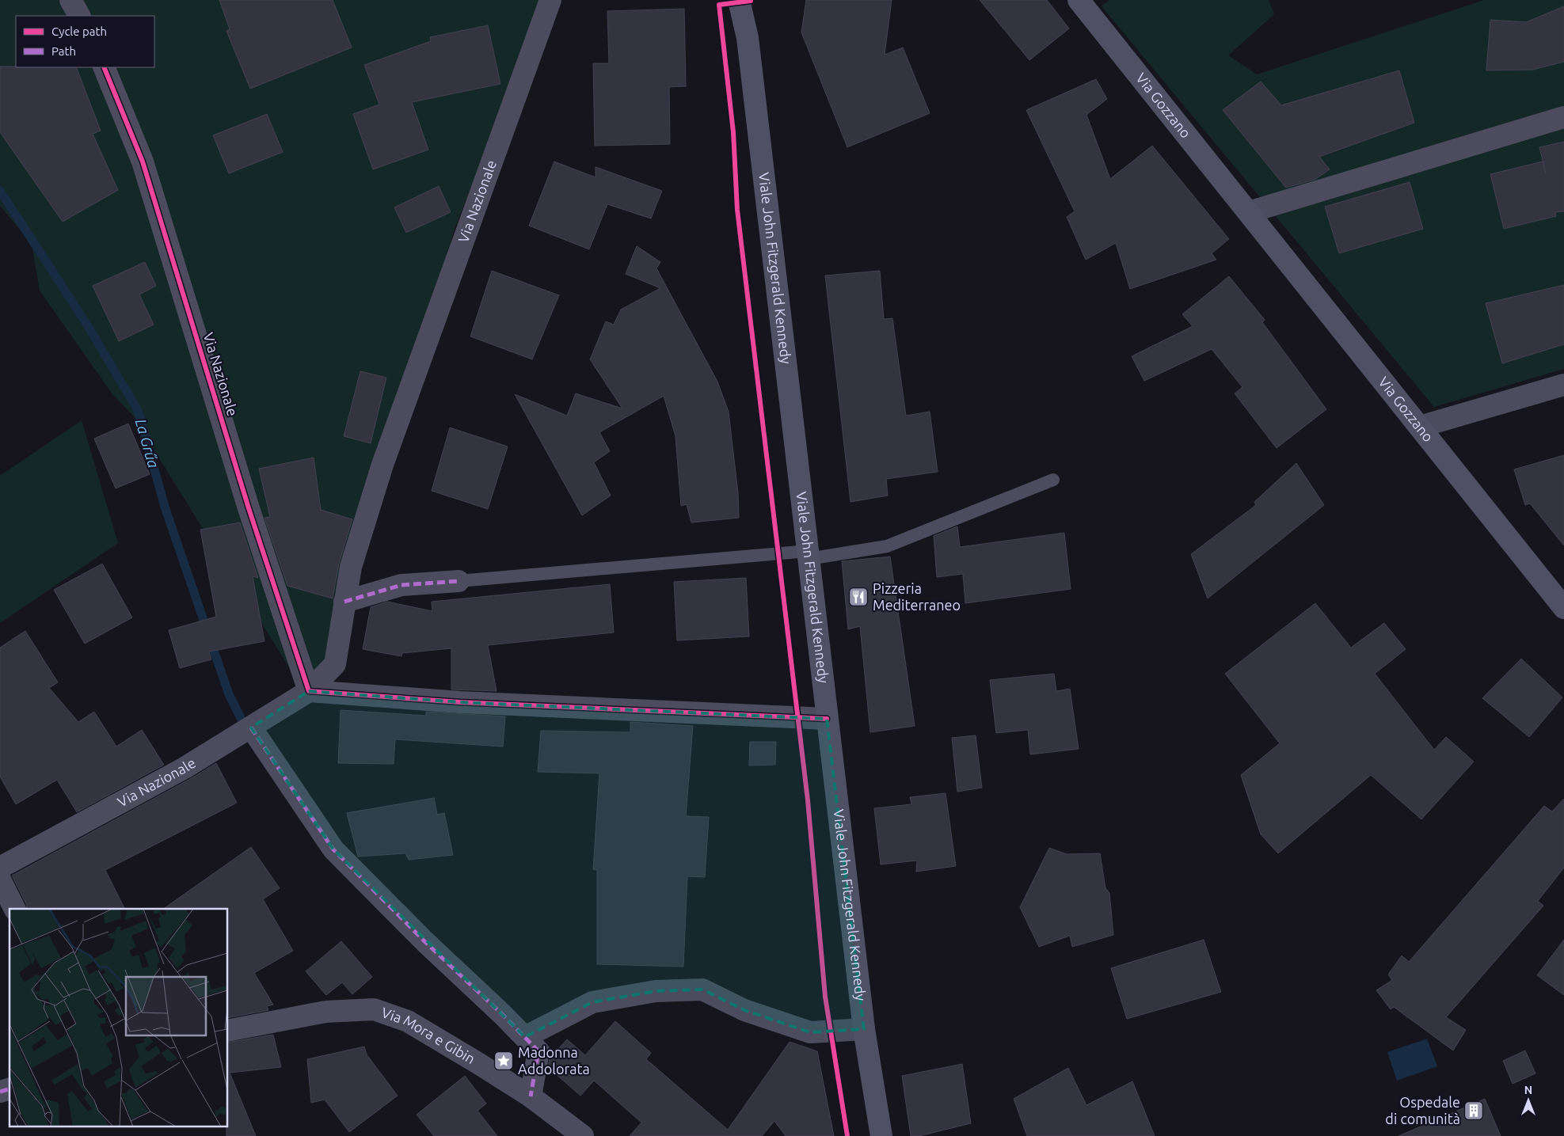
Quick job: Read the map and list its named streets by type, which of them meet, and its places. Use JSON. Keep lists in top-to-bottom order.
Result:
{
  "streets": {
    "main road": ["Via Gozzano", "Viale John Fitzgerald Kennedy"],
    "street": ["Via Nazionale", "Via Mora e Gibin"]
  },
  "water": ["La Grűa"],
  "places": {
    "restaurant": ["Pizzeria Mediterraneo"],
    "place": ["Madonna Addolorata"],
    "building": ["Ospedale di comunità"]
  },
  "legend": ["Cycle path", "Path"],
  "north": "top"
}
